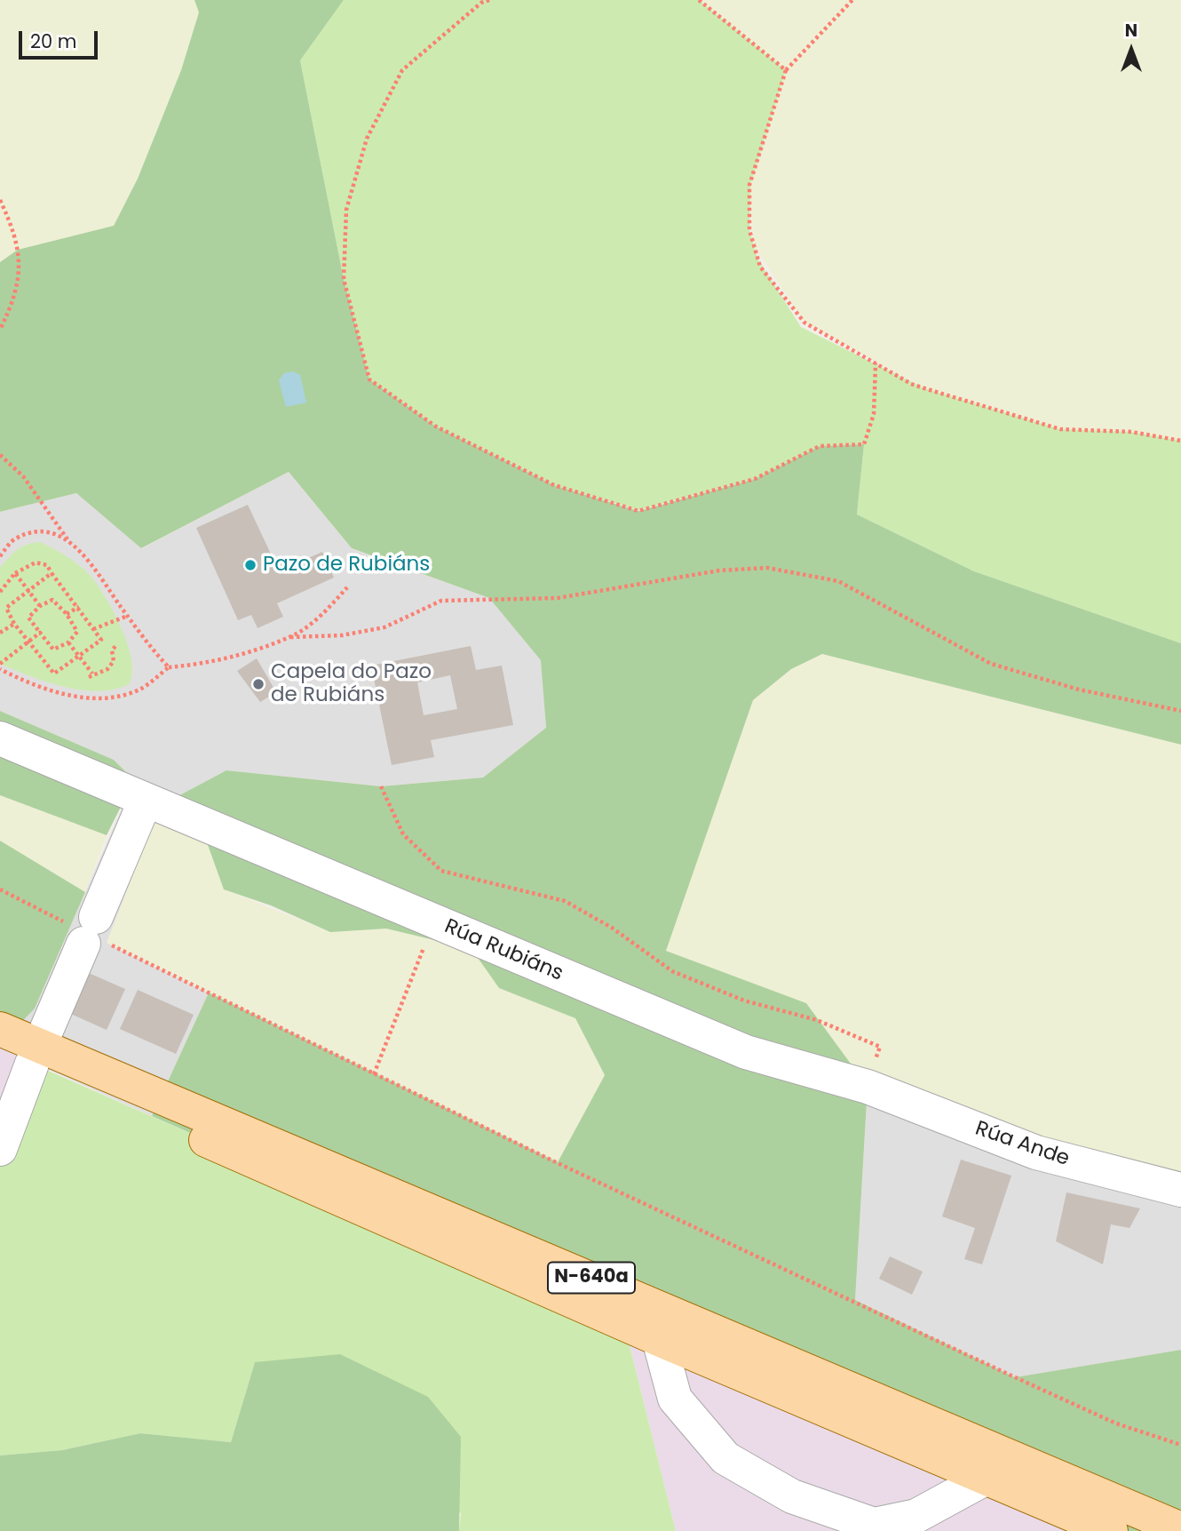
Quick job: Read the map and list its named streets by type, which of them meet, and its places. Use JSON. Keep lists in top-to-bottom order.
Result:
{
  "streets": {
    "main road": ["N-640a"],
    "street": ["Rúa Rubiáns", "Rúa Ande"]
  },
  "crossings": [
    ["Rúa Rubiáns", "Rúa Ande"]
  ],
  "places": ["Pazo de Rubiáns", "Capela do Pazo de Rubiáns"],
  "scale_bar": "20 m",
  "north": "top"
}
